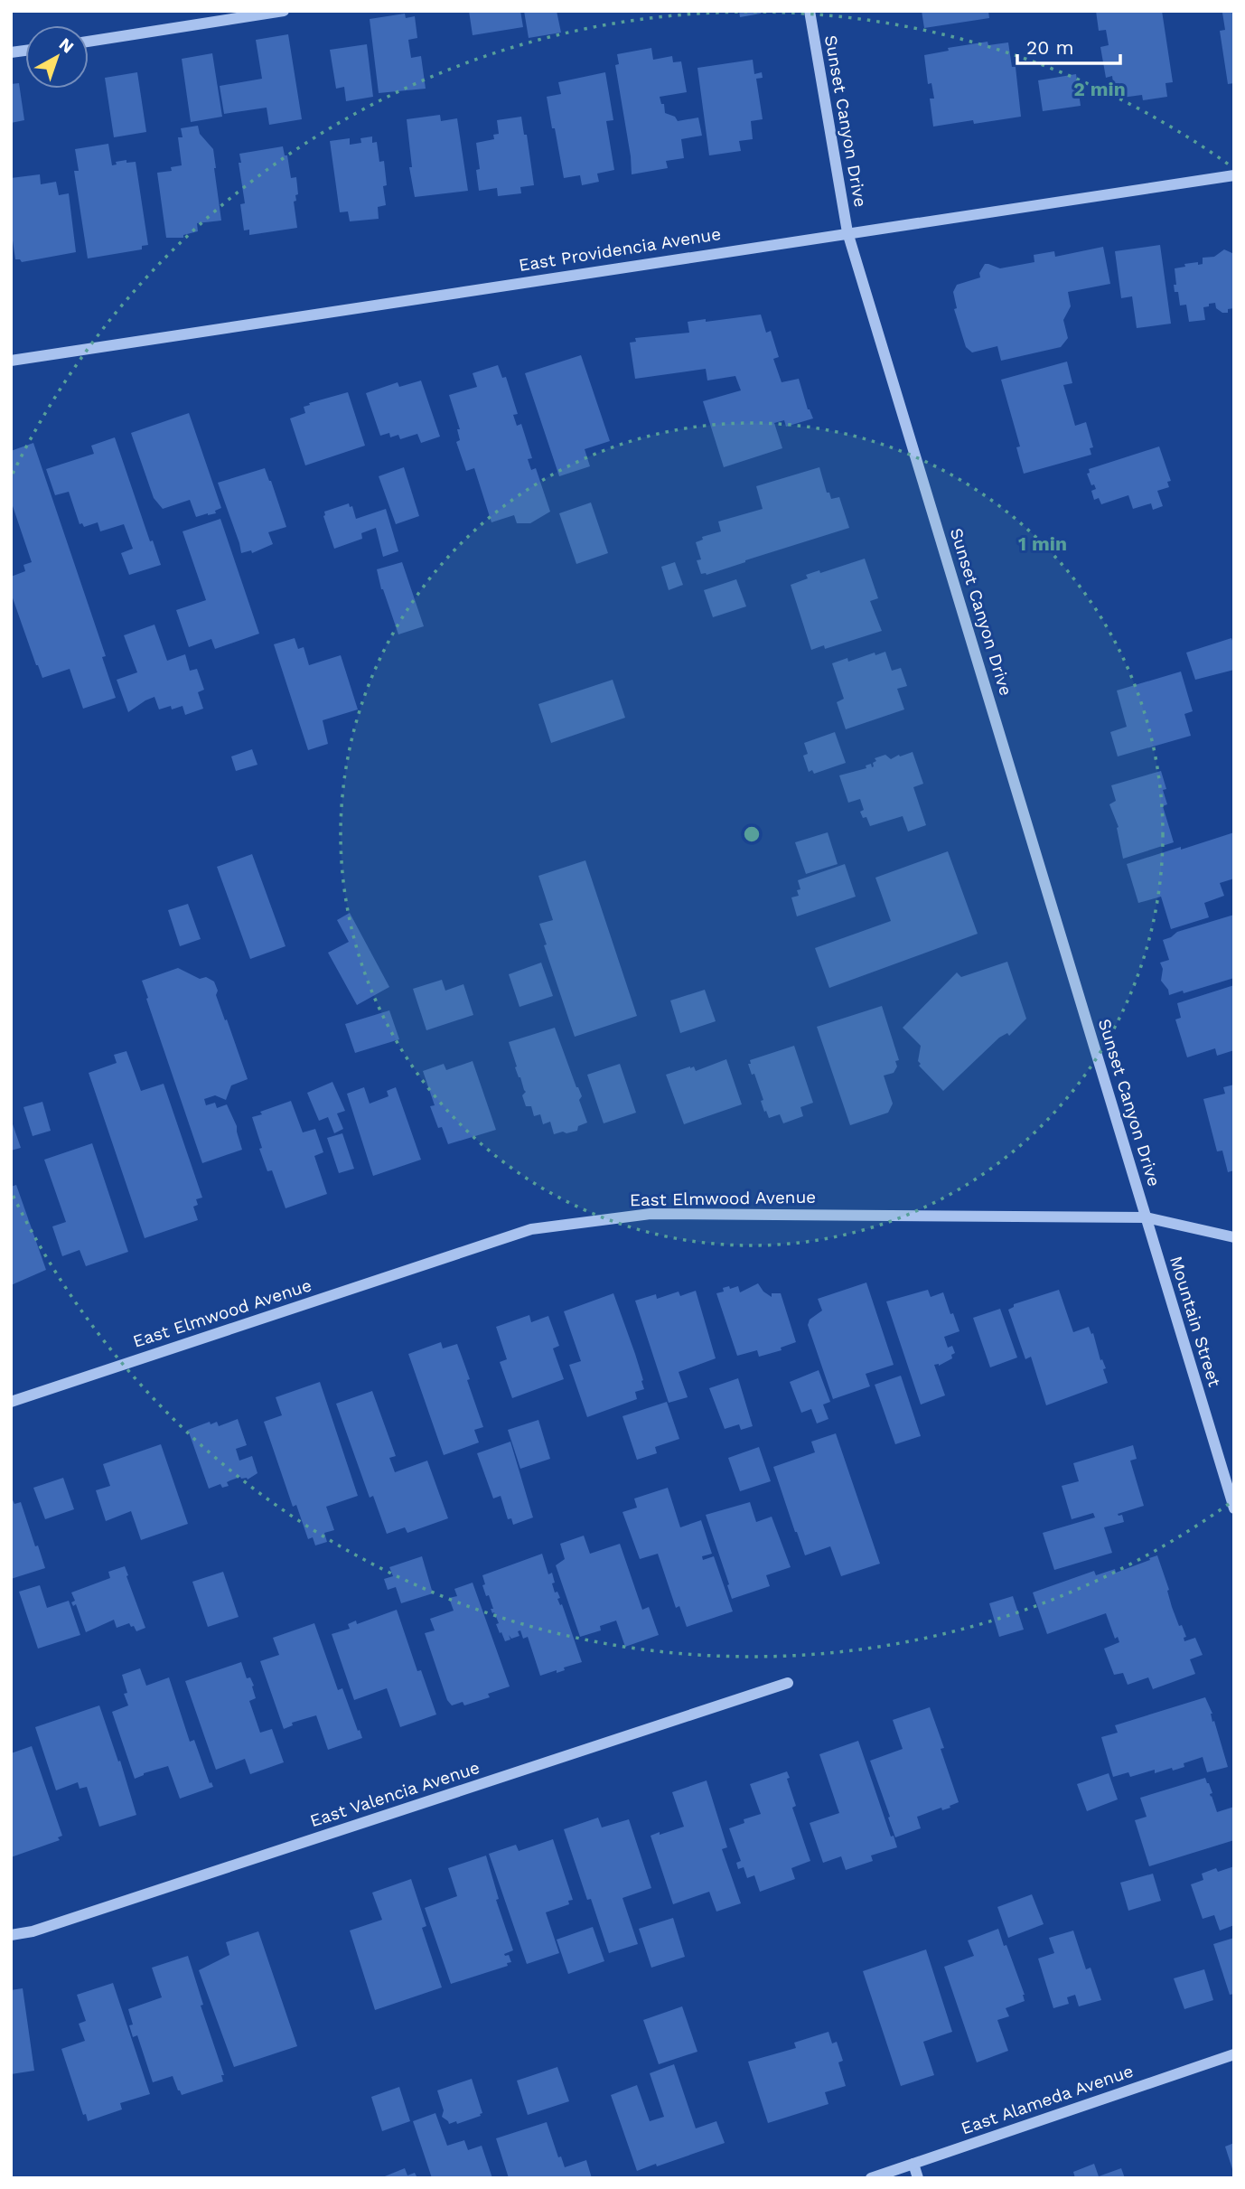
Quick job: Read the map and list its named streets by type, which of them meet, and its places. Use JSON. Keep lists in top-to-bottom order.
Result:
{
  "streets": {
    "street": [
      "Sunset Canyon Drive",
      "East Providencia Avenue",
      "East Elmwood Avenue",
      "Mountain Street",
      "East Valencia Avenue",
      "East Alameda Avenue"
    ]
  },
  "crossings": [
    ["Sunset Canyon Drive", "East Providencia Avenue"],
    ["Sunset Canyon Drive", "East Elmwood Avenue"],
    ["Sunset Canyon Drive", "Mountain Street"],
    ["East Elmwood Avenue", "Mountain Street"]
  ],
  "scale_bar": "20 m",
  "north": "top right",
  "rings": ["2 min", "1 min"]
}
